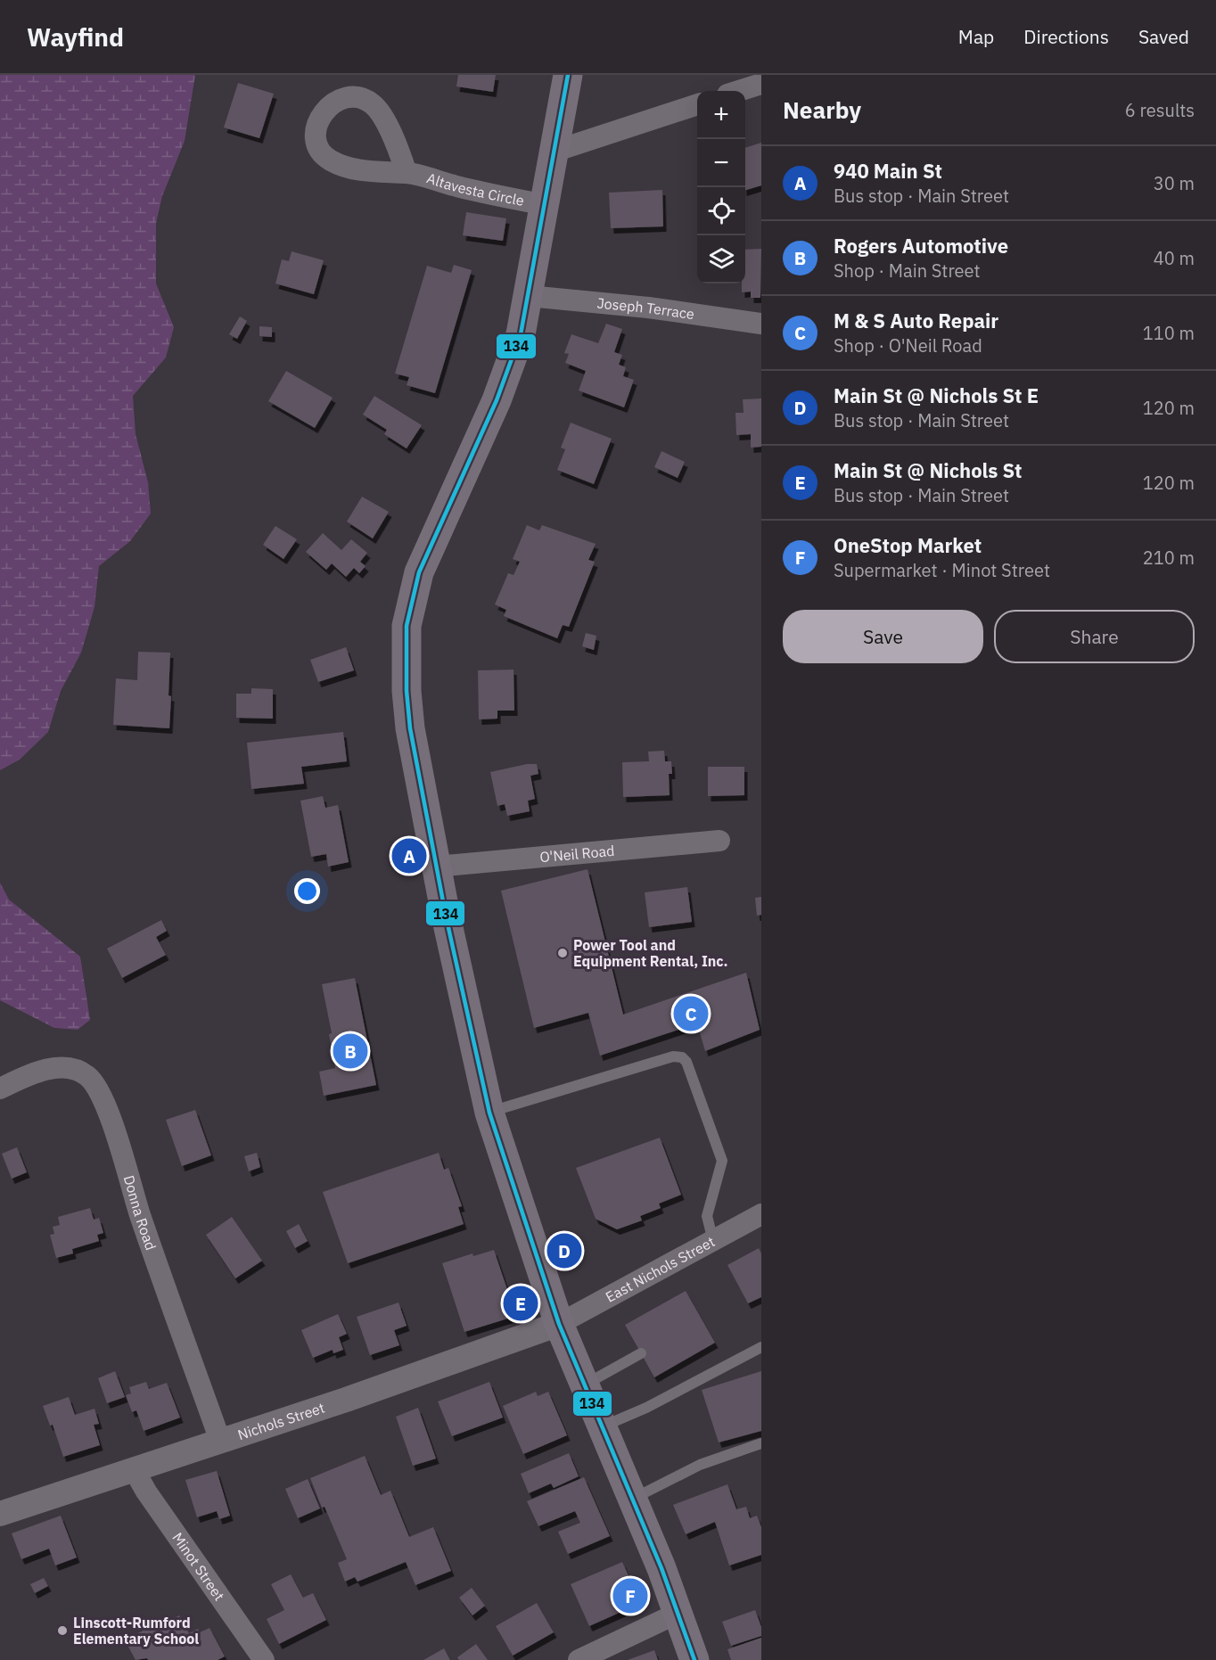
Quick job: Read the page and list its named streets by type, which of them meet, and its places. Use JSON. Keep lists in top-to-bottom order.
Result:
{
  "streets": {
    "street": [
      "Altavesta Circle",
      "Joseph Terrace",
      "O'Neil Road",
      "Donna Road",
      "East Nichols Street",
      "Nichols Street",
      "Minot Street"
    ]
  },
  "crossings": [
    ["Donna Road", "Nichols Street"],
    ["East Nichols Street", "Nichols Street"],
    ["Nichols Street", "Minot Street"]
  ],
  "places": ["Power Tool and Equipment Rental, Inc.", "Linscott-Rumford Elementary School"],
  "lines": ["transit line 134"],
  "page": {
    "header": "Wayfind",
    "nav": ["Map", "Directions", "Saved"],
    "heading": ["Nearby", "6 results"],
    "map_buttons": ["+", "−"],
    "list": [
      {
        "mark": "A",
        "name": "940 Main St",
        "note": "Bus stop · Main Street",
        "value": "30 m"
      },
      {
        "mark": "B",
        "name": "Rogers Automotive",
        "note": "Shop · Main Street",
        "value": "40 m"
      },
      {
        "mark": "C",
        "name": "M & S Auto Repair",
        "note": "Shop · O'Neil Road",
        "value": "110 m"
      },
      {
        "mark": "D",
        "name": "Main St @ Nichols St E",
        "note": "Bus stop · Main Street",
        "value": "120 m"
      },
      {
        "mark": "E",
        "name": "Main St @ Nichols St",
        "note": "Bus stop · Main Street",
        "value": "120 m"
      },
      {
        "mark": "F",
        "name": "OneStop Market",
        "note": "Supermarket · Minot Street",
        "value": "210 m"
      }
    ],
    "buttons": ["Save", "Share"],
    "pins": [
      "A",
      "C",
      "B",
      "D",
      "E",
      "F"
    ]
  }
}
